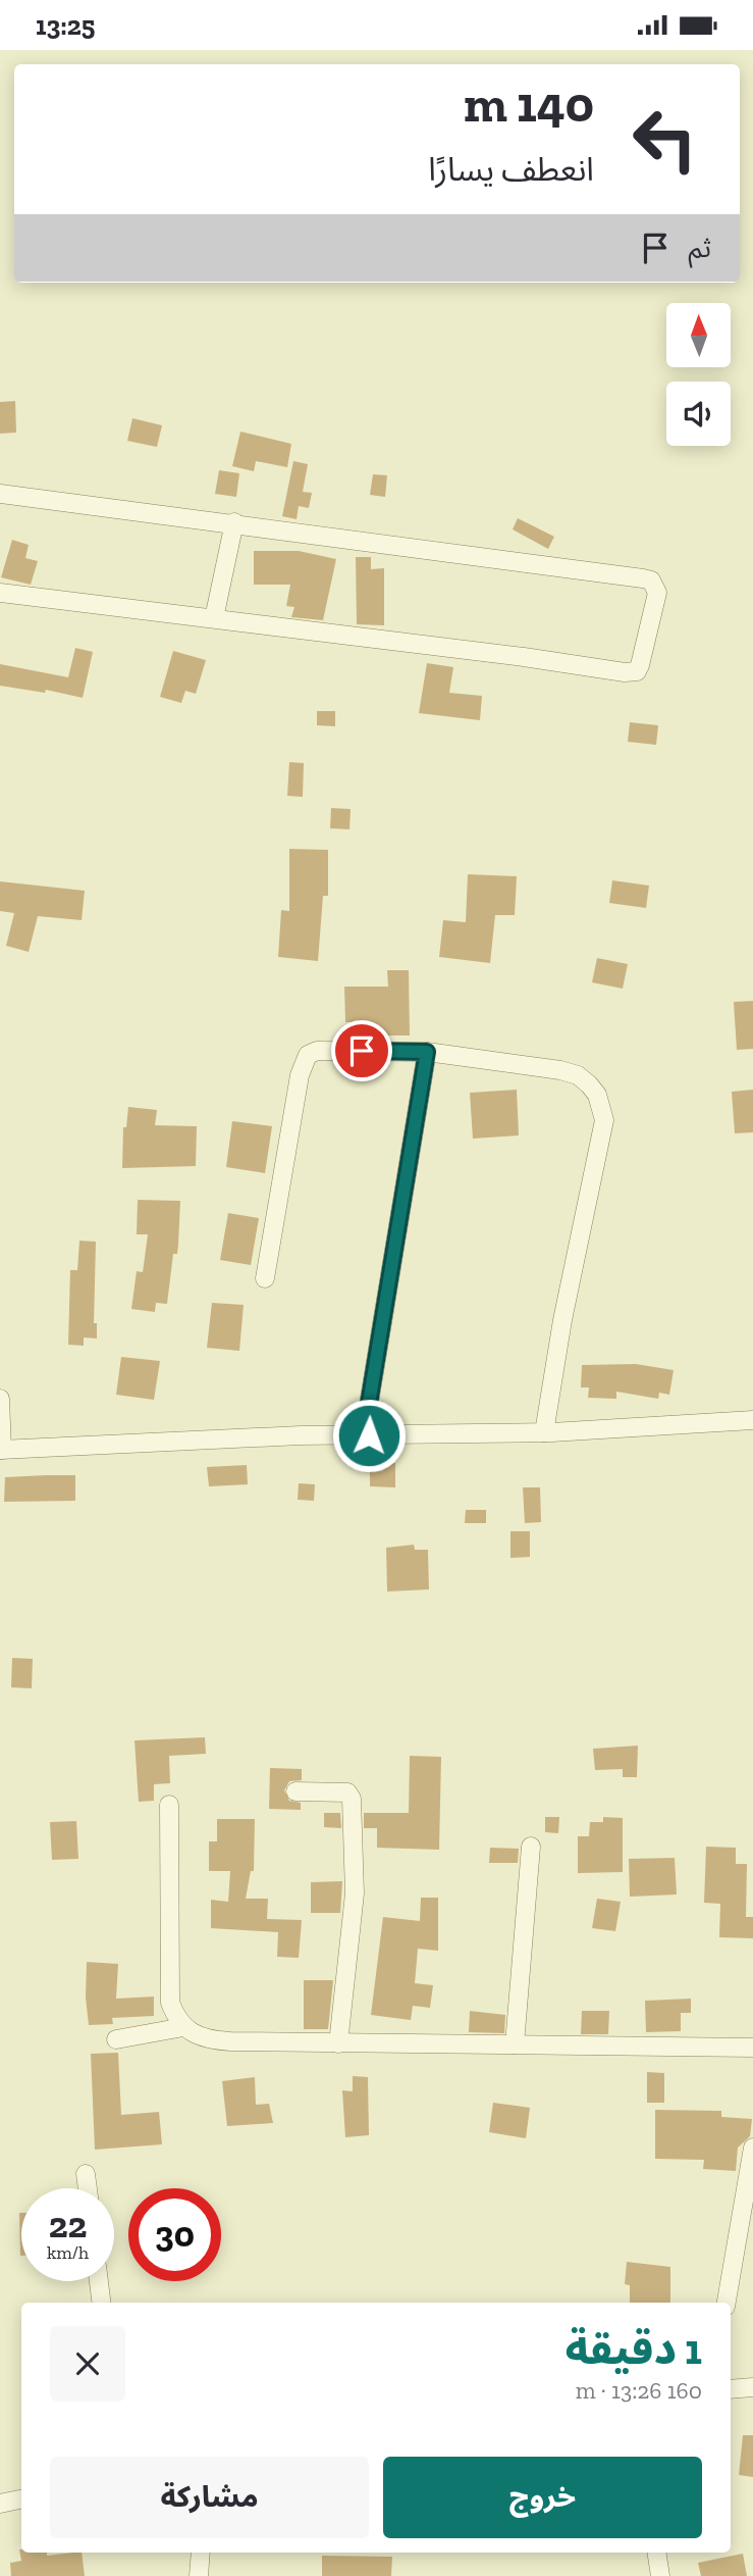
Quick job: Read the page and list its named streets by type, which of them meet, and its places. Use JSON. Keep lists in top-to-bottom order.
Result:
{
  "north": "top",
  "page": {
    "status": "13:25",
    "turn": ["140 m", "انعطف يسارًا"],
    "then": "ثم",
    "speed": "22 km/h",
    "limit": "30",
    "heading": ["1 دقيقة", "160 m · 13:26"],
    "buttons": ["خروج", "مشاركة"]
  }
}
